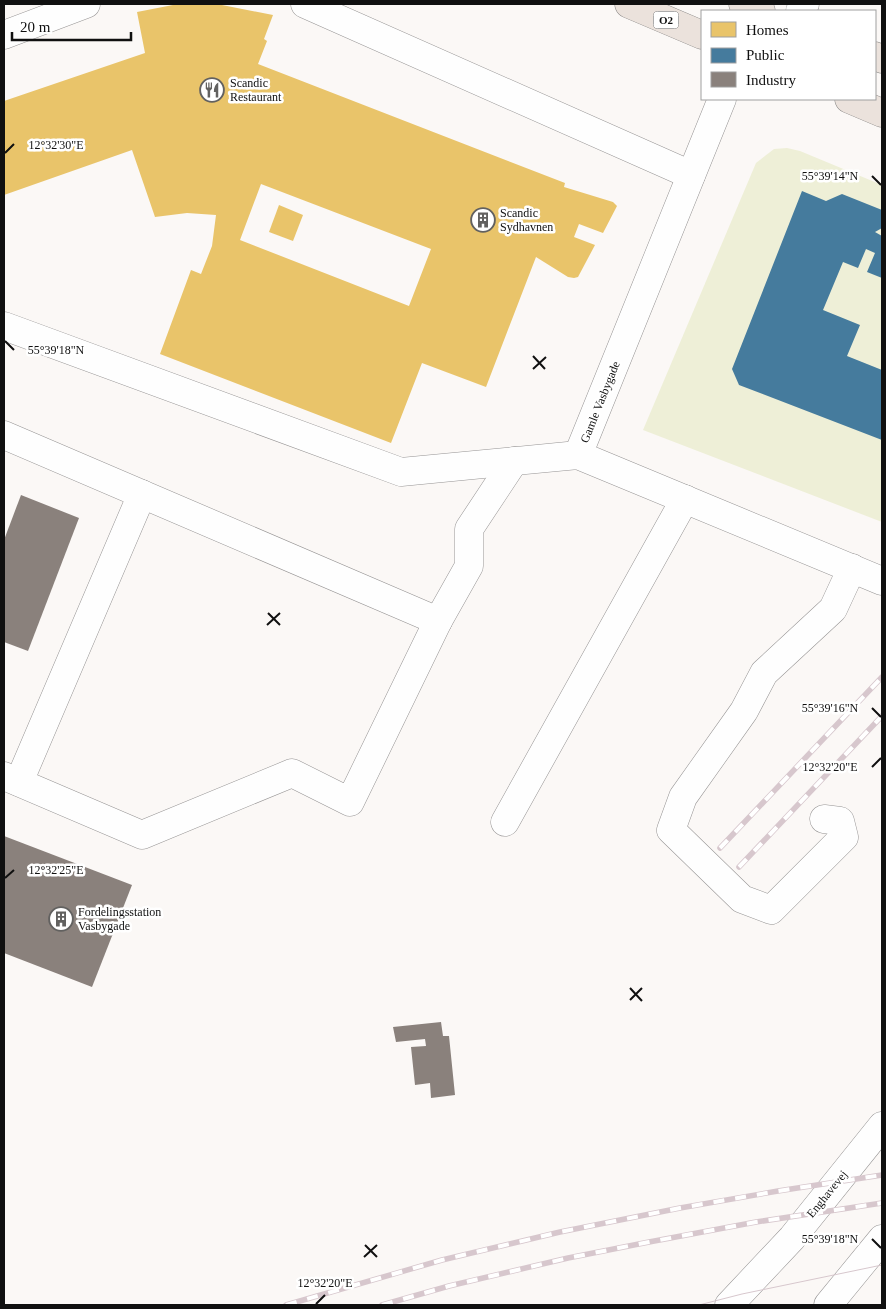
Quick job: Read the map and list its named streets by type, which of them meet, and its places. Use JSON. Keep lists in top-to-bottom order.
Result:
{
  "streets": {
    "main road": ["O2"],
    "street": ["Gamle Vasbygade", "Enghavevej"]
  },
  "places": {
    "restaurant": ["Scandic Restaurant"],
    "building": ["Scandic Sydhavnen", "Fordelingsstation Vasbygade"]
  },
  "legend": ["Homes", "Public", "Industry"],
  "scale_bar": "20 m",
  "coordinates": [
    "12°32'30\"E",
    "55°39'14\"N",
    "55°39'18\"N",
    "55°39'16\"N",
    "12°32'20\"E",
    "12°32'25\"E"
  ]
}
